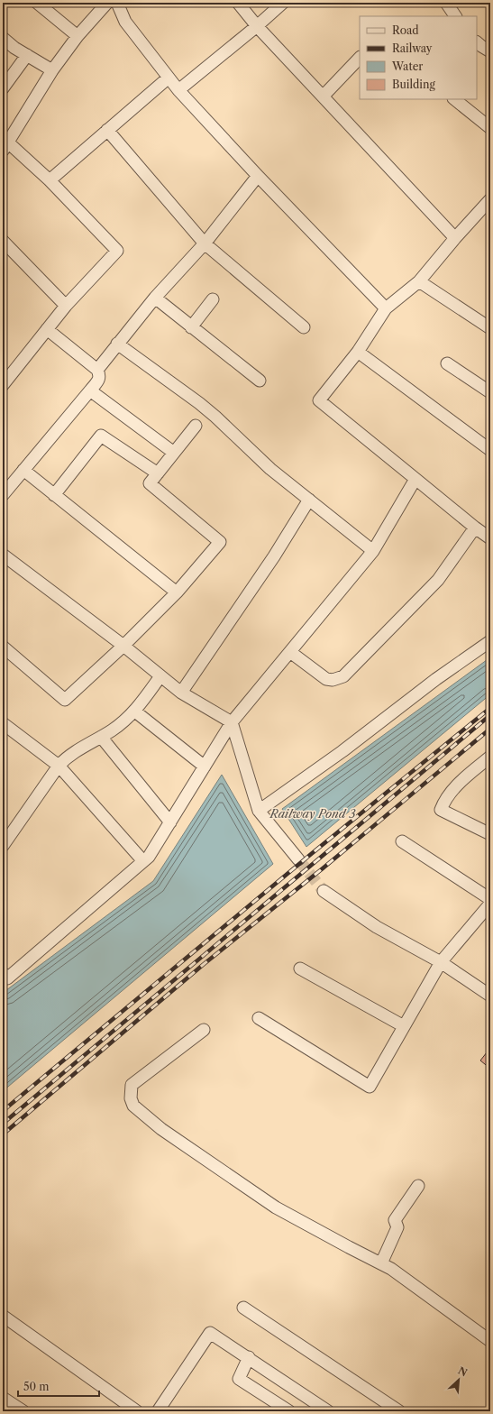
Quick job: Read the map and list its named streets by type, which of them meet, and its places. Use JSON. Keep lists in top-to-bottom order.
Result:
{
  "water": ["Railway Pond 3"],
  "legend": [
    "Road",
    "Railway",
    "Water",
    "Building"
  ],
  "scale_bar": "50 m",
  "north": "top right"
}
